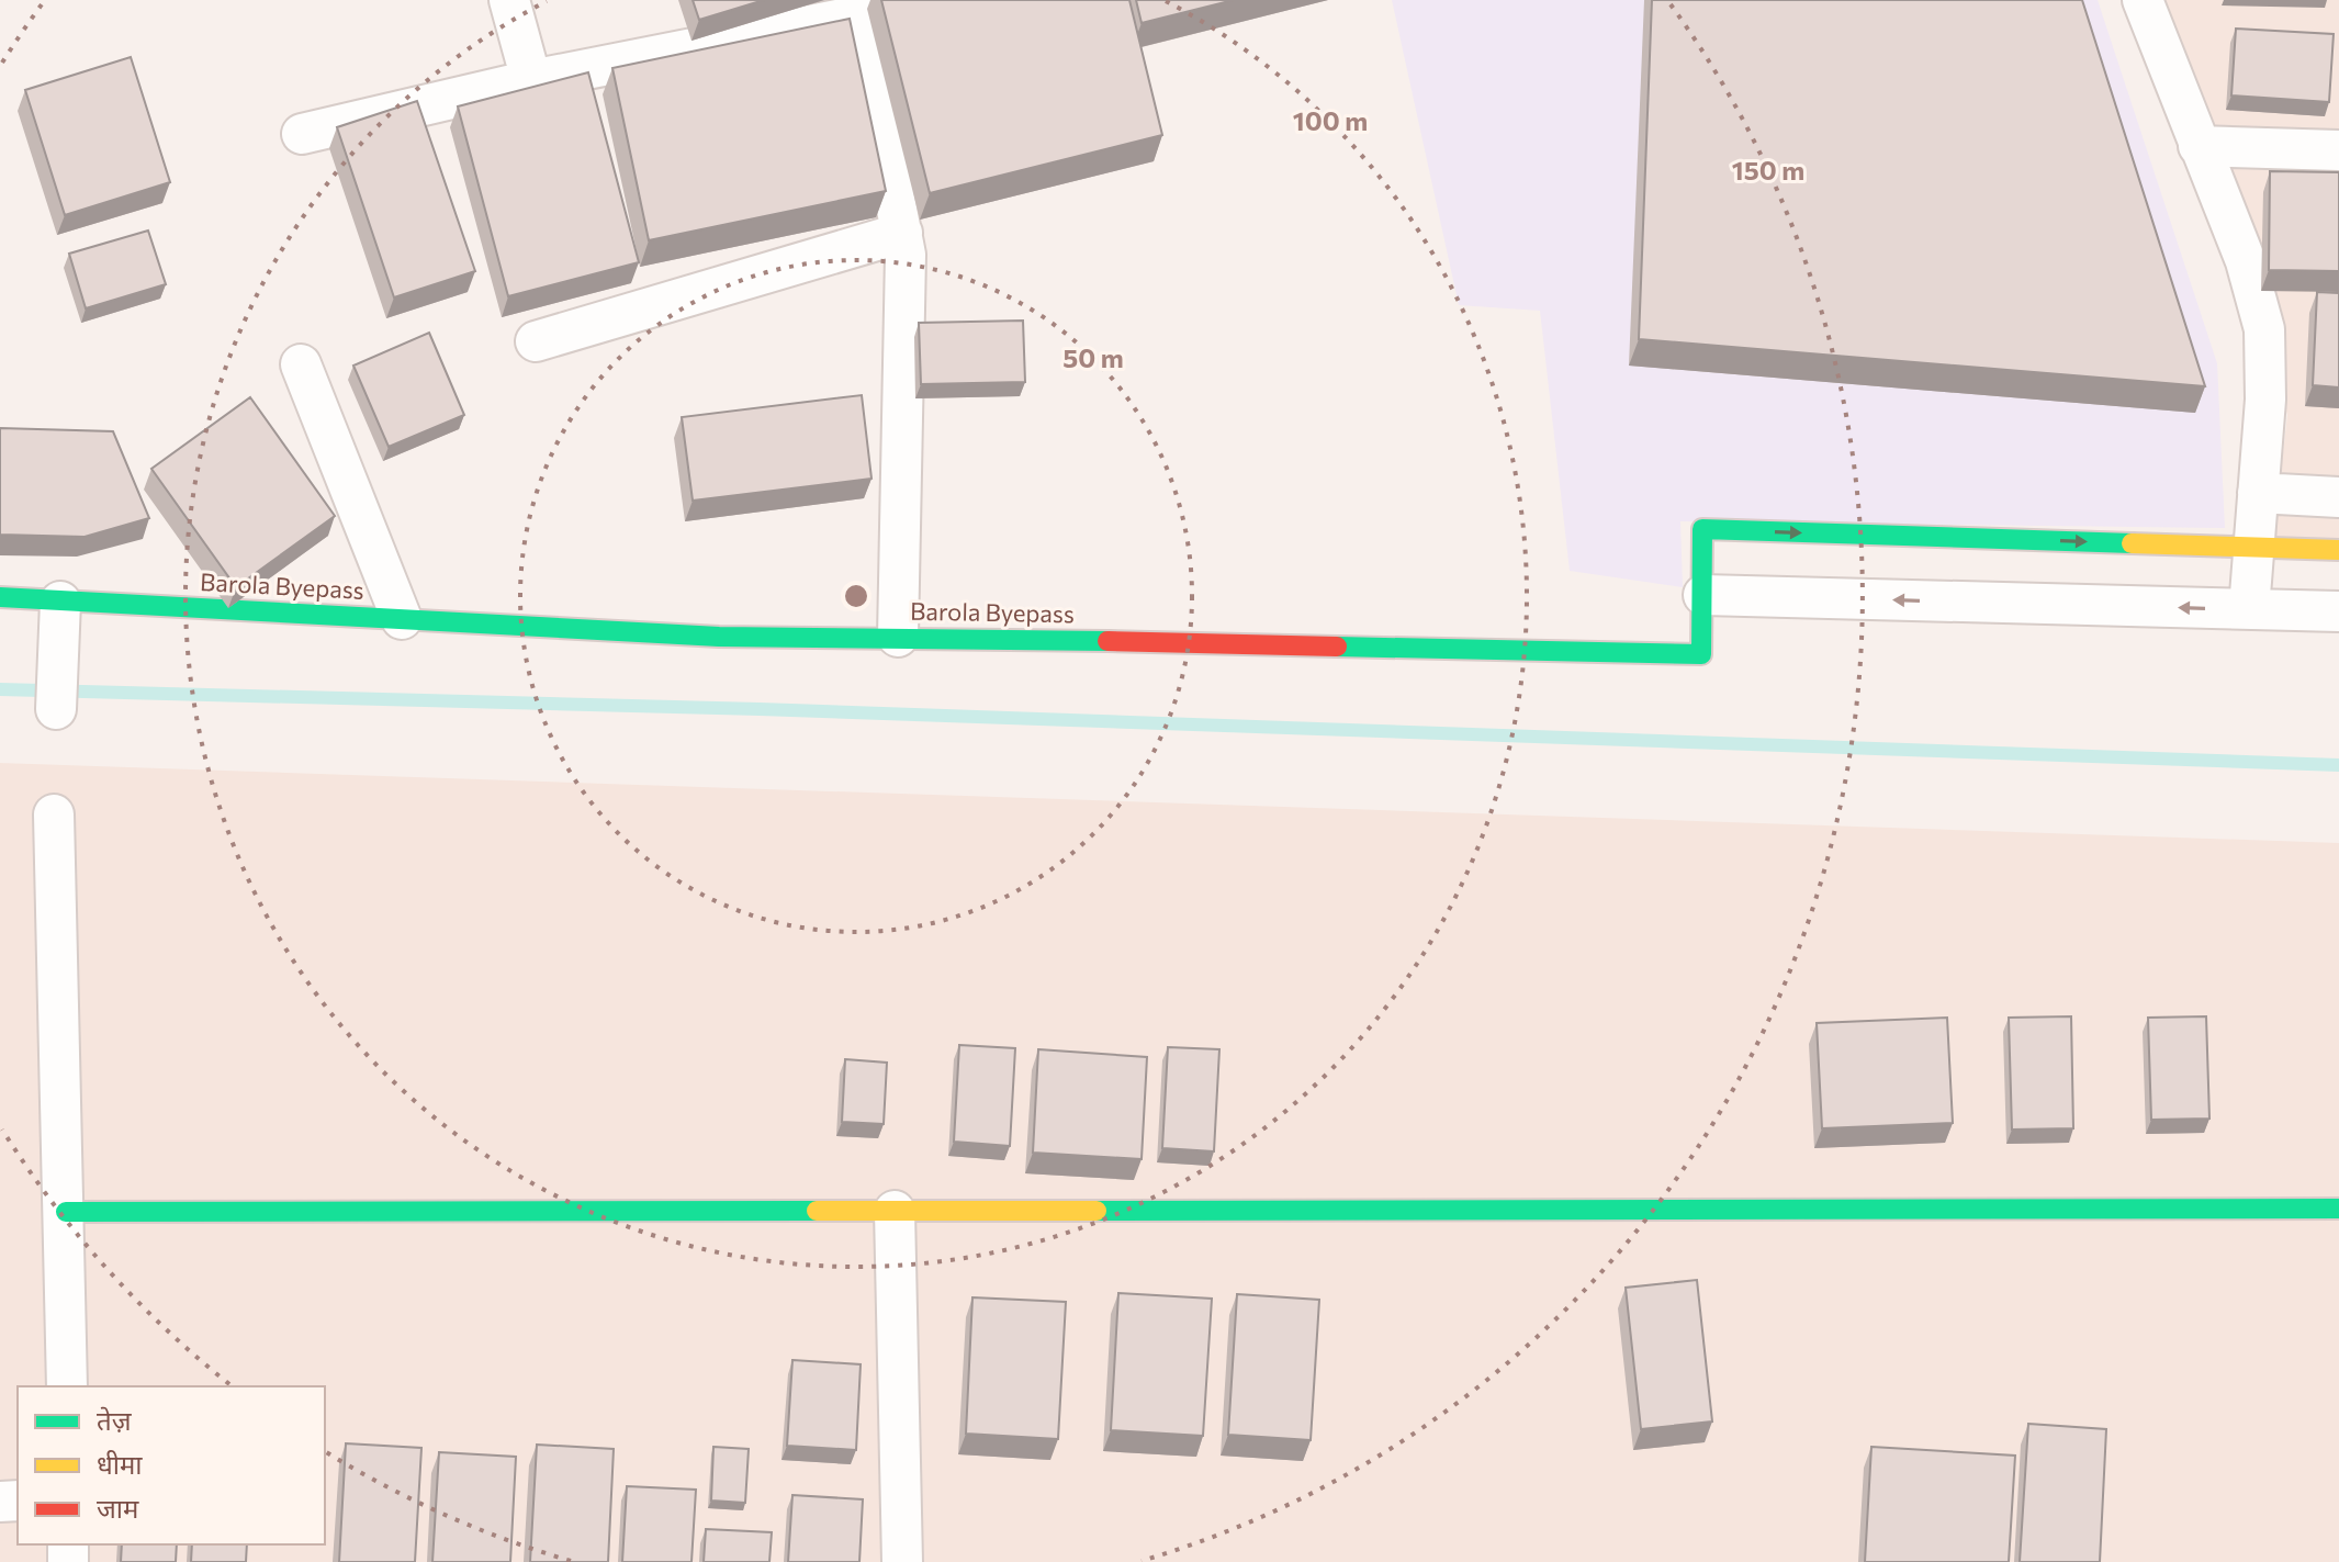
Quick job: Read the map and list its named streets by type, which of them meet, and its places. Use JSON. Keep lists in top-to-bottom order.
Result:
{
  "streets": {
    "street": ["Barola Byepass"]
  },
  "legend": ["तेज़", "धीमा", "जाम"],
  "rings": ["100 m", "150 m", "50 m"]
}
